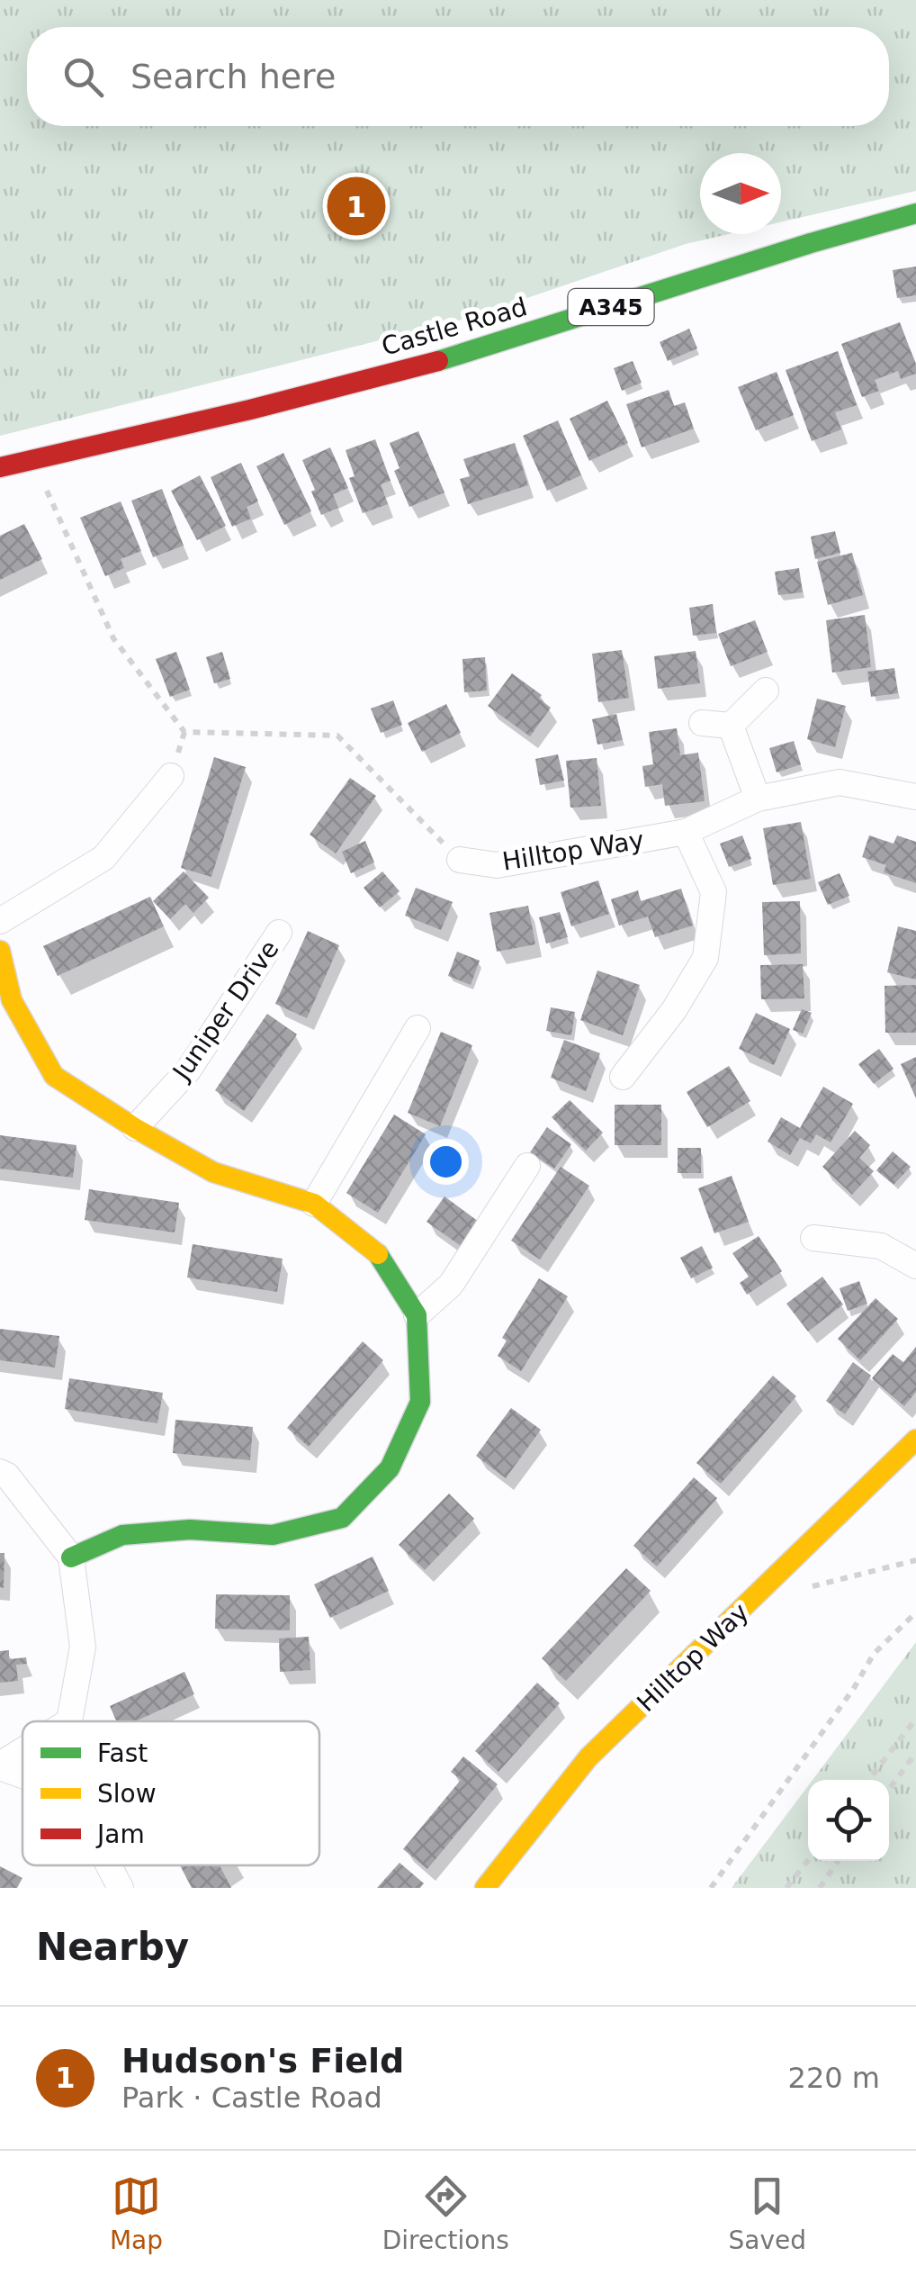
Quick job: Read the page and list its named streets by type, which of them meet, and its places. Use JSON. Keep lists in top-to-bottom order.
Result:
{
  "streets": {
    "street": [
      "A345",
      "Castle Road",
      "Hilltop Way",
      "Juniper Drive"
    ]
  },
  "legend": ["Fast", "Slow", "Jam"],
  "north": "right",
  "page": {
    "search": "Search here",
    "pins": "1",
    "heading": "Nearby",
    "list": [
      {
        "mark": "1",
        "name": "Hudson's Field",
        "note": "Park · Castle Road",
        "value": "220 m"
      }
    ],
    "nav": ["Map", "Directions", "Saved"]
  }
}
